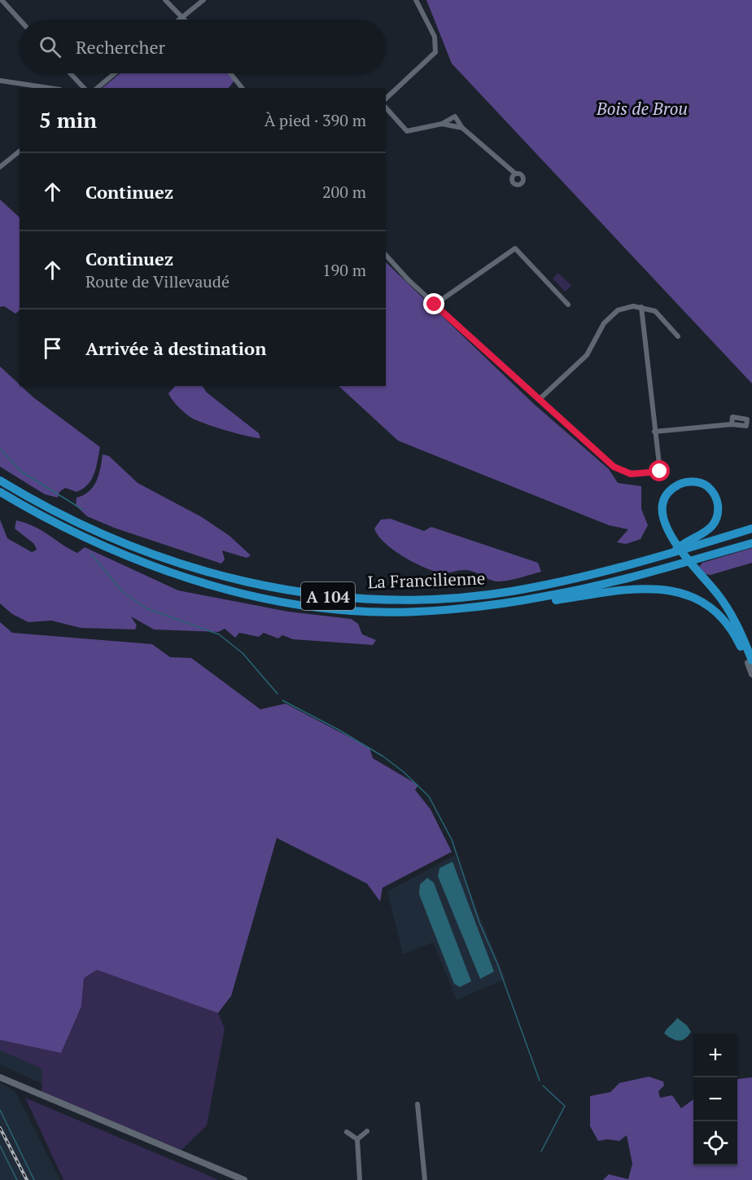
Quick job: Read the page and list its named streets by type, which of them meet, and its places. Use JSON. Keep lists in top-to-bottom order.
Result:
{
  "streets": {
    "highway": ["La Francilienne", "A 104"]
  },
  "parks": ["Bois de Brou"],
  "page": {
    "search": "Rechercher",
    "heading": ["5 min", "À pied · 390 m"],
    "list": [
      ["Continuez", "200 m"],
      ["Continuez", "Route de Villevaudé", "190 m"],
      "Arrivée à destination"
    ],
    "map_buttons": ["+", "−"]
  }
}
